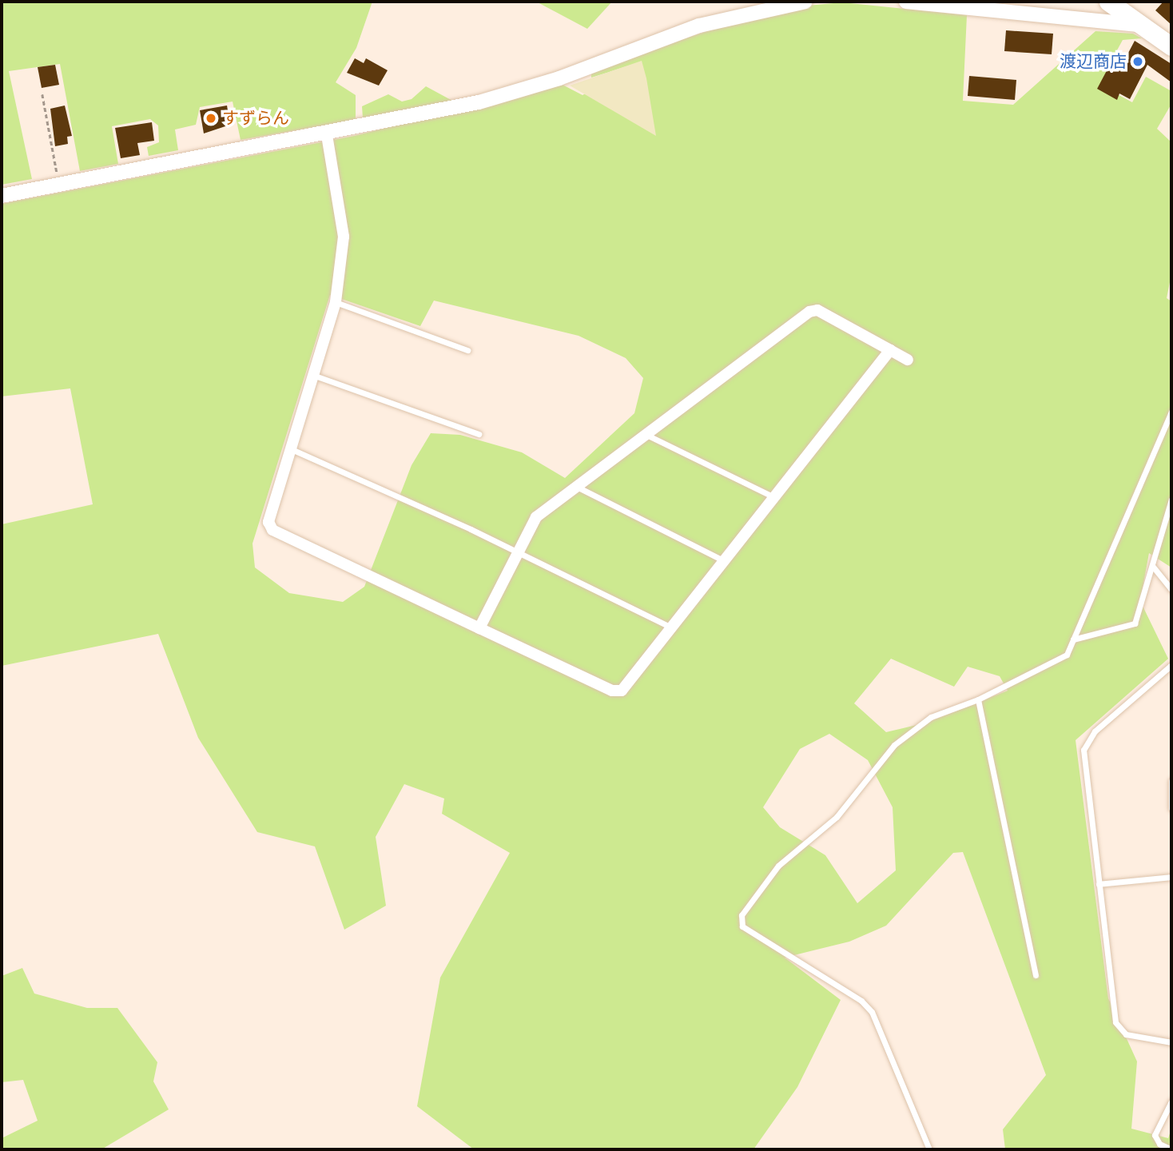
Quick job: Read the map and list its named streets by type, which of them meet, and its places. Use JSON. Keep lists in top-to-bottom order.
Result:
{
  "places": ["渡辺商店", "すずらん"]
}
